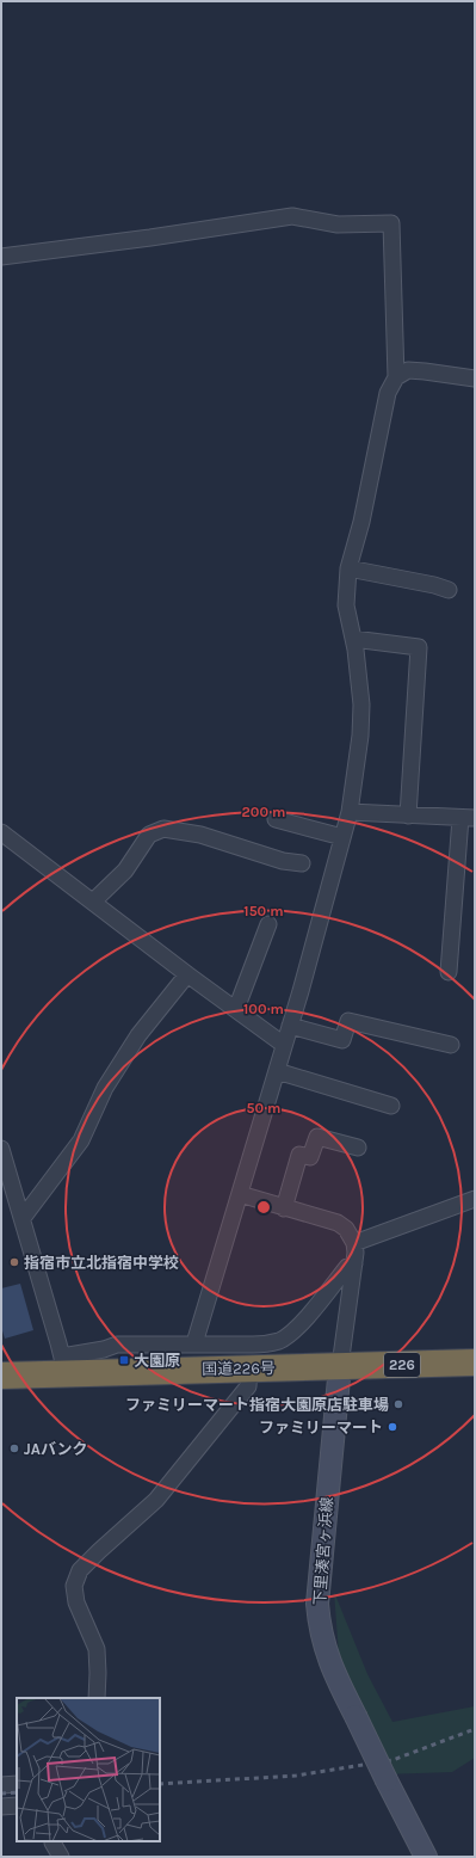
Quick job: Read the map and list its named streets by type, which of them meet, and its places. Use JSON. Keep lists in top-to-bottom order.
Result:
{
  "streets": {
    "highway": ["226", "国道226号"],
    "main road": ["下里湊宮ヶ浜線"]
  },
  "crossings": [
    ["国道226号", "下里湊宮ヶ浜線"]
  ],
  "places": {
    "other": [
      "指宿市立北指宿中学校",
      "ファミリーマート指宿大園原店駐車場",
      "ファミリーマート",
      "JAバンク"
    ],
    "transit": ["大園原"]
  },
  "rings": [
    "200 m",
    "150 m",
    "100 m",
    "50 m"
  ]
}
